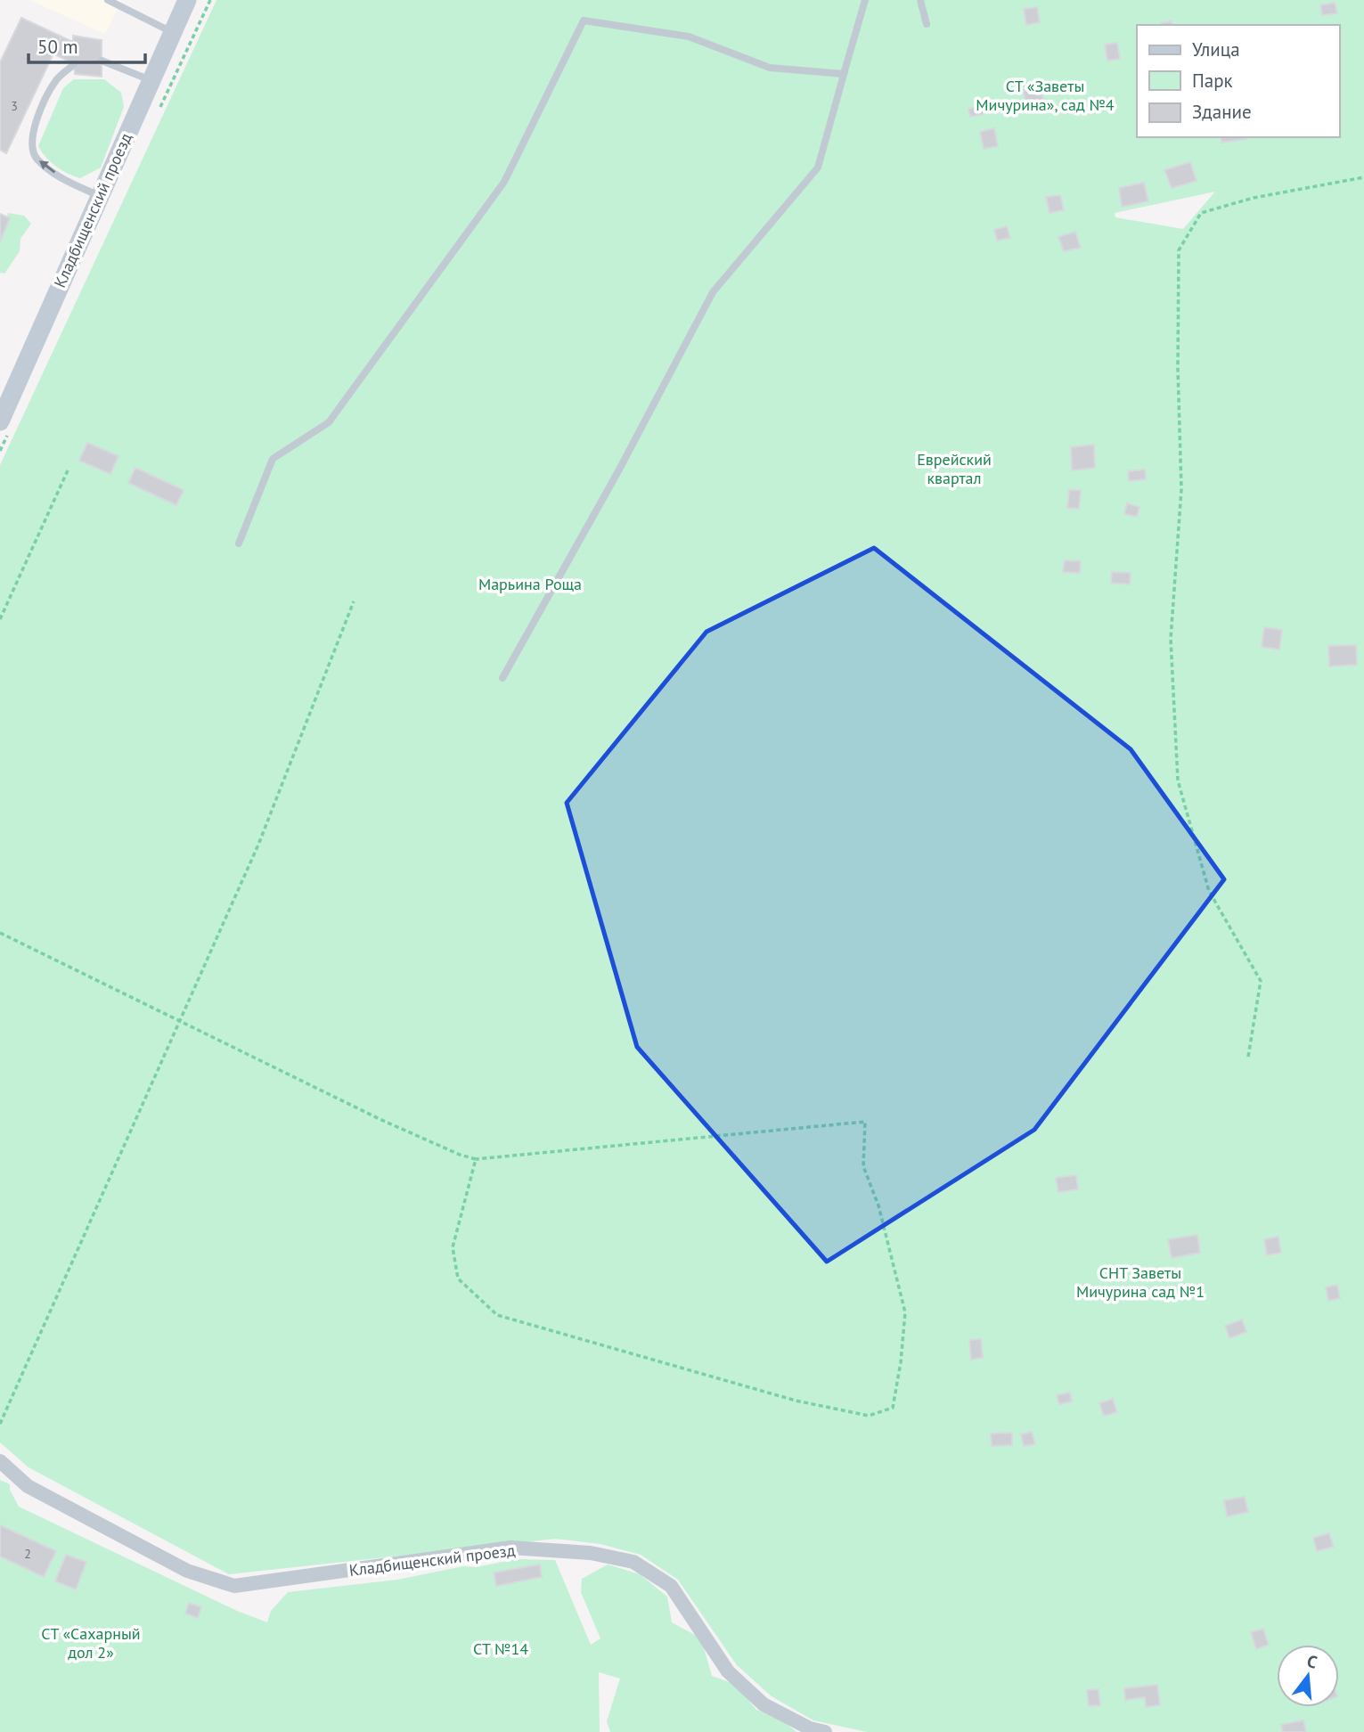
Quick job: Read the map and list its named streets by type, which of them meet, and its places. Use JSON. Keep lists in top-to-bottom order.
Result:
{
  "streets": {
    "street": ["Кладбищенский проезд"]
  },
  "parks": [
    "СТ «Заветы Мичурина», сад №4",
    "Еврейский квартал",
    "Марьина Роща",
    "СНТ Заветы Мичурина сад №1",
    "СТ «Сахарный дол 2»",
    "СТ №14"
  ],
  "house_numbers": ["3", "2"],
  "legend": ["Улица", "Парк", "Здание"],
  "scale_bar": "50 m",
  "north": "top"
}
